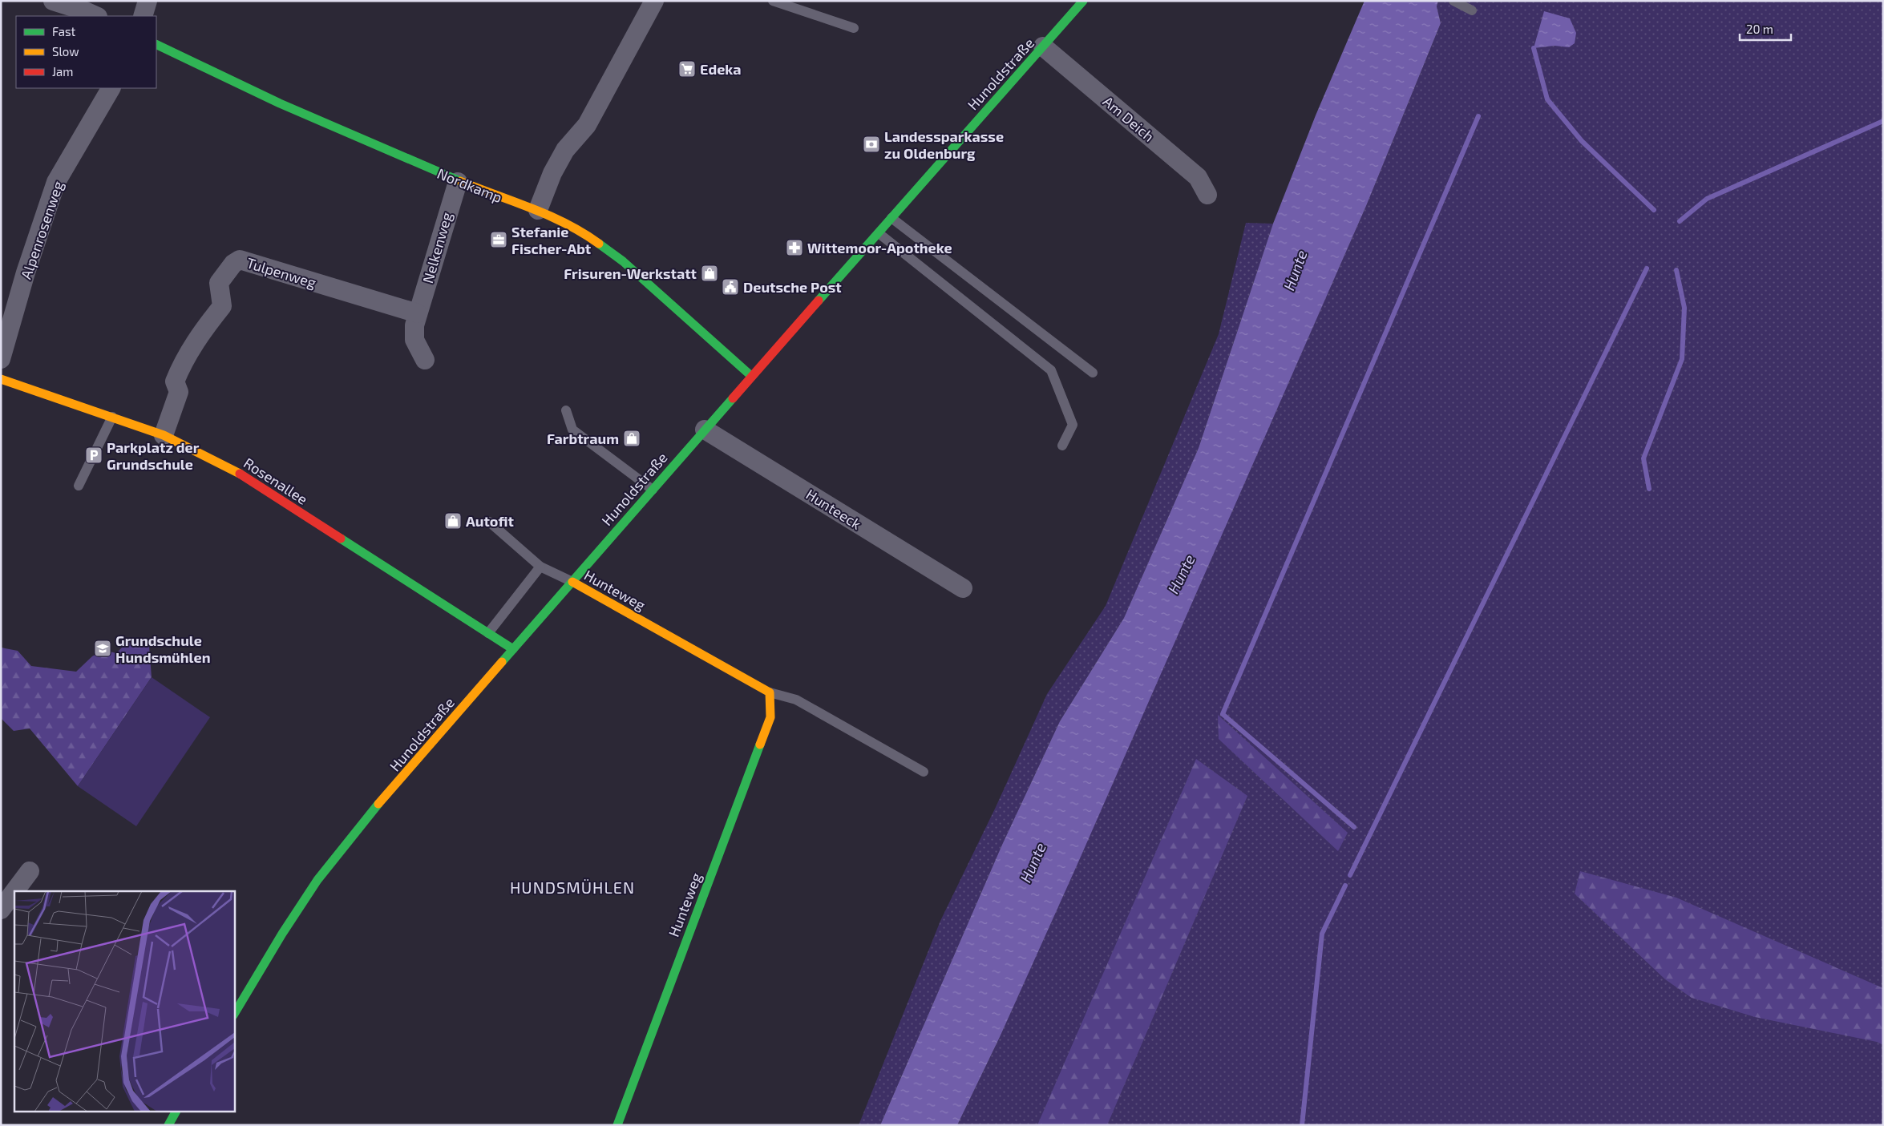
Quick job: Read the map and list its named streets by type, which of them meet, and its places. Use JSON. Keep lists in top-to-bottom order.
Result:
{
  "streets": {
    "street": [
      "Hunoldstraße",
      "Am Deich",
      "Nordkamp",
      "Alpenrosenweg",
      "Nelkenweg",
      "Tulpenweg",
      "Rosenallee",
      "Hunteeck",
      "Hunteweg"
    ]
  },
  "crossings": [
    ["Hunoldstraße", "Am Deich"],
    ["Hunoldstraße", "Nordkamp"],
    ["Hunoldstraße", "Rosenallee"],
    ["Hunoldstraße", "Hunteeck"],
    ["Hunoldstraße", "Hunteweg"],
    ["Nordkamp", "Nelkenweg"],
    ["Nelkenweg", "Tulpenweg"],
    ["Tulpenweg", "Rosenallee"]
  ],
  "districts": ["HUNDSMÜHLEN"],
  "water": ["Hunte"],
  "places": {
    "supermarket": ["Edeka"],
    "bank": ["Landessparkasse zu Oldenburg"],
    "office": ["Stefanie Fischer-Abt"],
    "pharmacy": ["Wittemoor-Apotheke"],
    "shop": ["Frisuren-Werkstatt", "Farbtraum", "Autofit"],
    "public building": ["Deutsche Post"],
    "parking": ["Parkplatz der Grundschule"],
    "school or university": ["Grundschule Hundsmühlen"]
  },
  "legend": ["Fast", "Slow", "Jam"],
  "scale_bar": "20 m"
}
